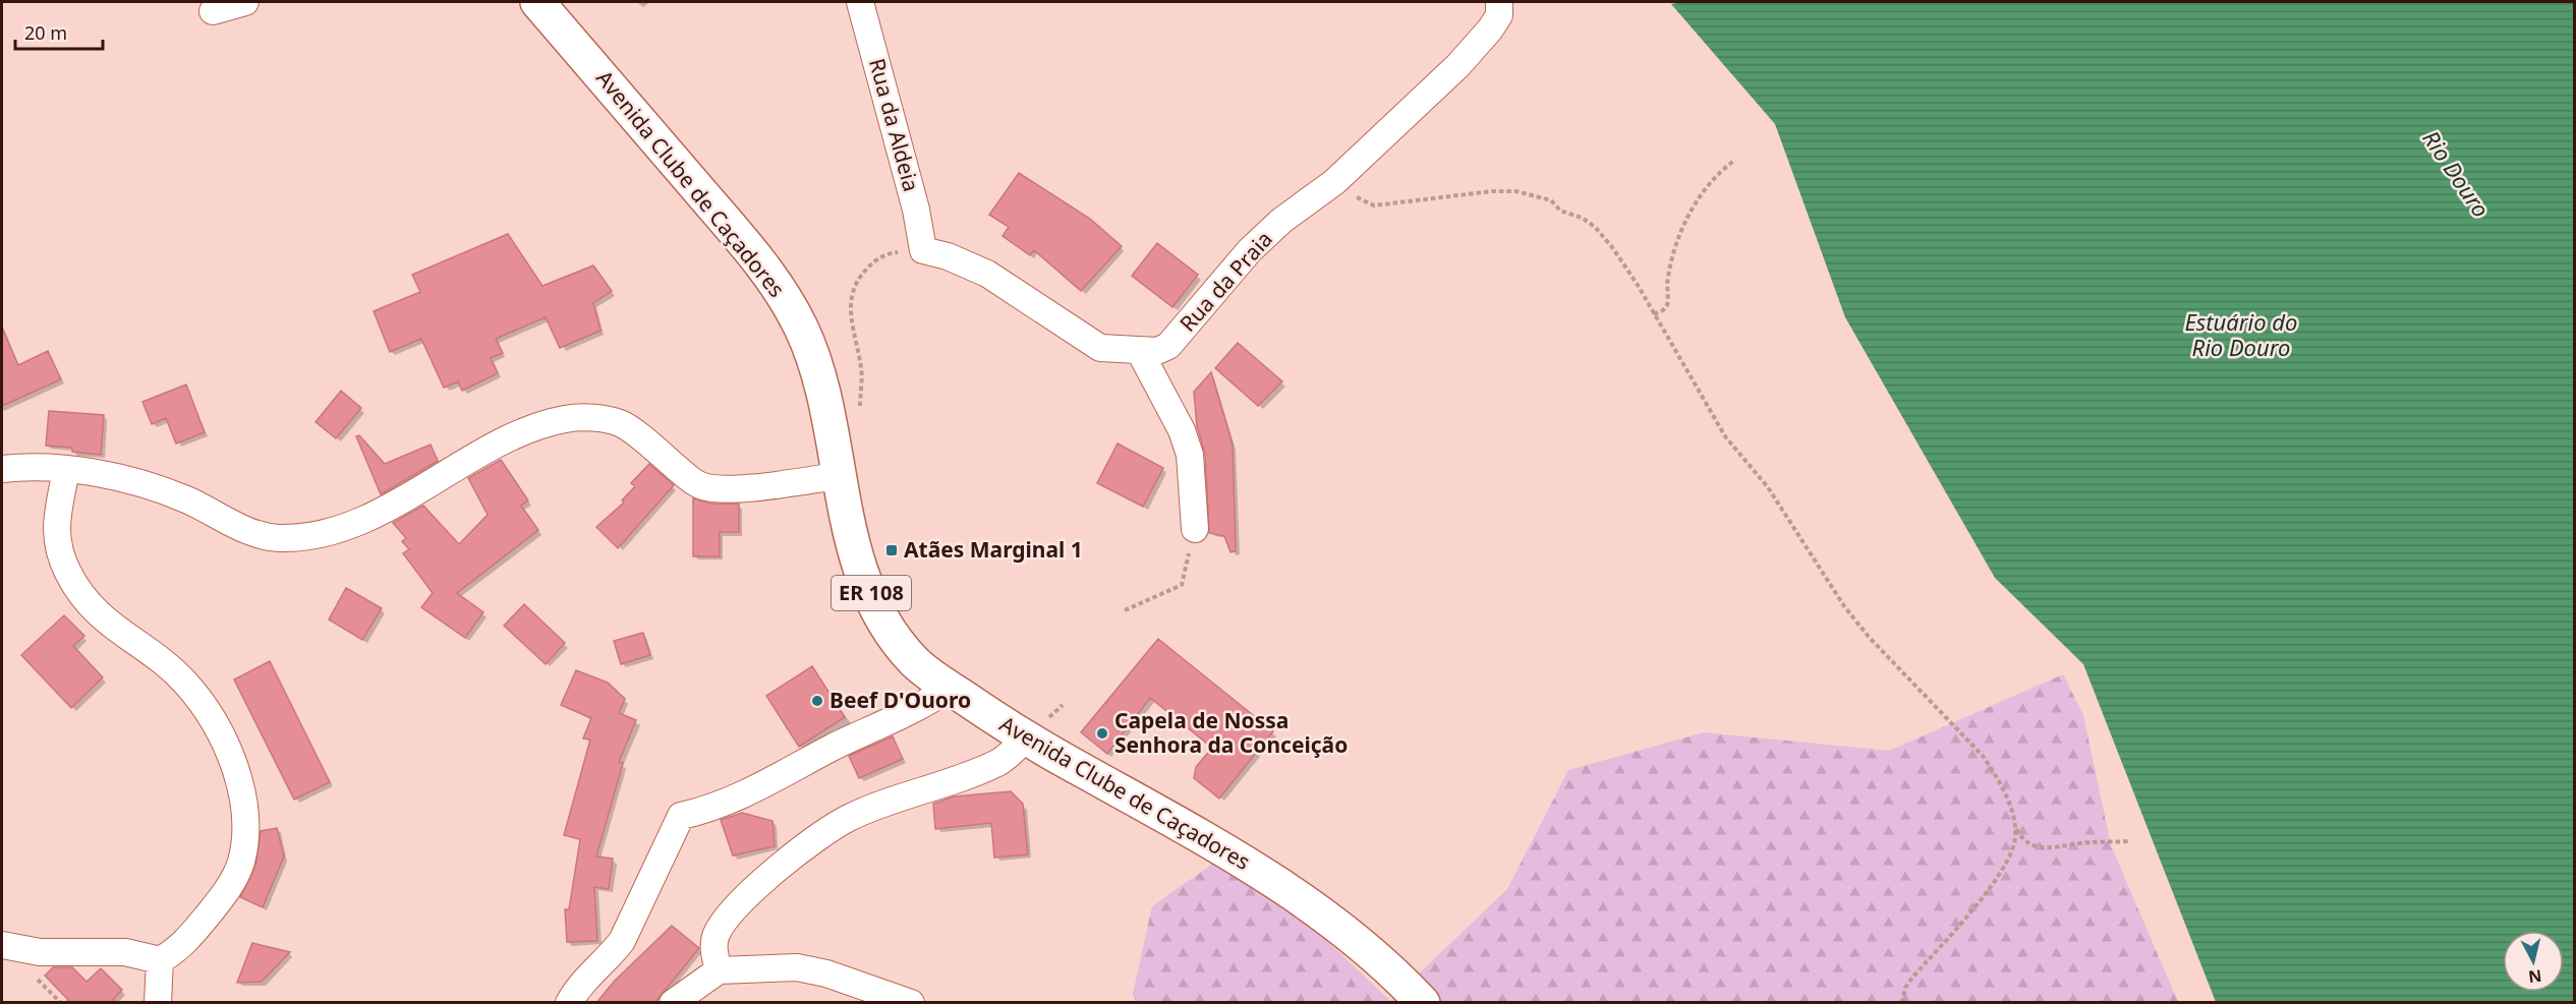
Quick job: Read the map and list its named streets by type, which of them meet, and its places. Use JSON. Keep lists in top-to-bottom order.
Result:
{
  "streets": {
    "main road": ["Avenida Clube de Caçadores", "ER 108"],
    "street": ["Rua da Aldeia", "Rua da Praia"]
  },
  "crossings": [
    ["Rua da Aldeia", "Rua da Praia"]
  ],
  "water": ["Rio Douro", "Estuário do Rio Douro"],
  "places": {
    "transit": ["Atães Marginal 1"],
    "other": ["Beef D'Ouoro", "Capela de Nossa Senhora da Conceição"]
  },
  "scale_bar": "20 m",
  "north": "bottom"
}
